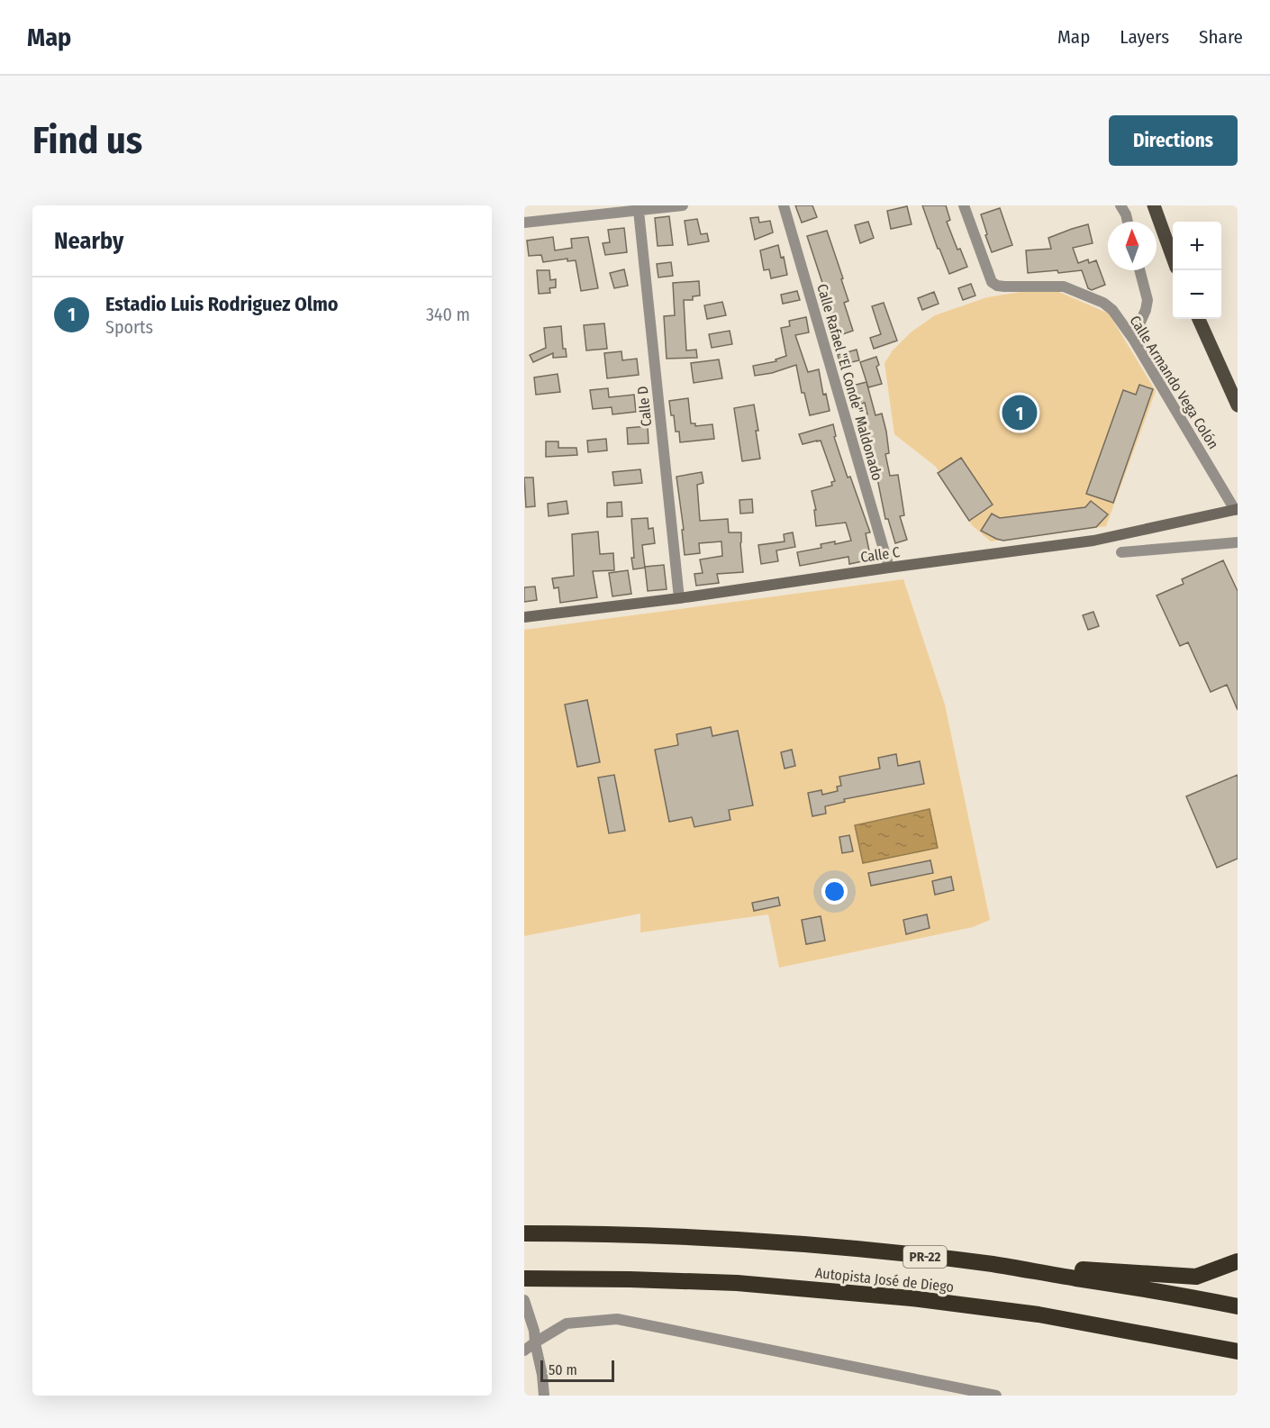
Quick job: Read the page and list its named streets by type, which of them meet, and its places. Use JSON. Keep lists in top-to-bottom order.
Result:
{
  "streets": {
    "highway": ["PR-22", "Autopista José de Diego"],
    "street": [
      "Calle Rafael \"El Conde\" Maldonado",
      "Calle Armando Vega Colón",
      "Calle D",
      "Calle C"
    ]
  },
  "crossings": [
    ["Calle Rafael \"El Conde\" Maldonado", "Calle C"],
    ["Calle Armando Vega Colón", "Calle C"],
    ["Calle D", "Calle C"]
  ],
  "scale_bar": "50 m",
  "north": "top",
  "page": {
    "header": "Map",
    "nav": ["Map", "Layers", "Share"],
    "buttons": "Directions",
    "title": "Find us",
    "heading": "Nearby",
    "map_buttons": ["+", "−"],
    "list": [
      {
        "mark": "1",
        "name": "Estadio Luis Rodriguez Olmo",
        "note": "Sports",
        "value": "340 m"
      }
    ],
    "pins": "1",
    "scale": "50 m"
  }
}
